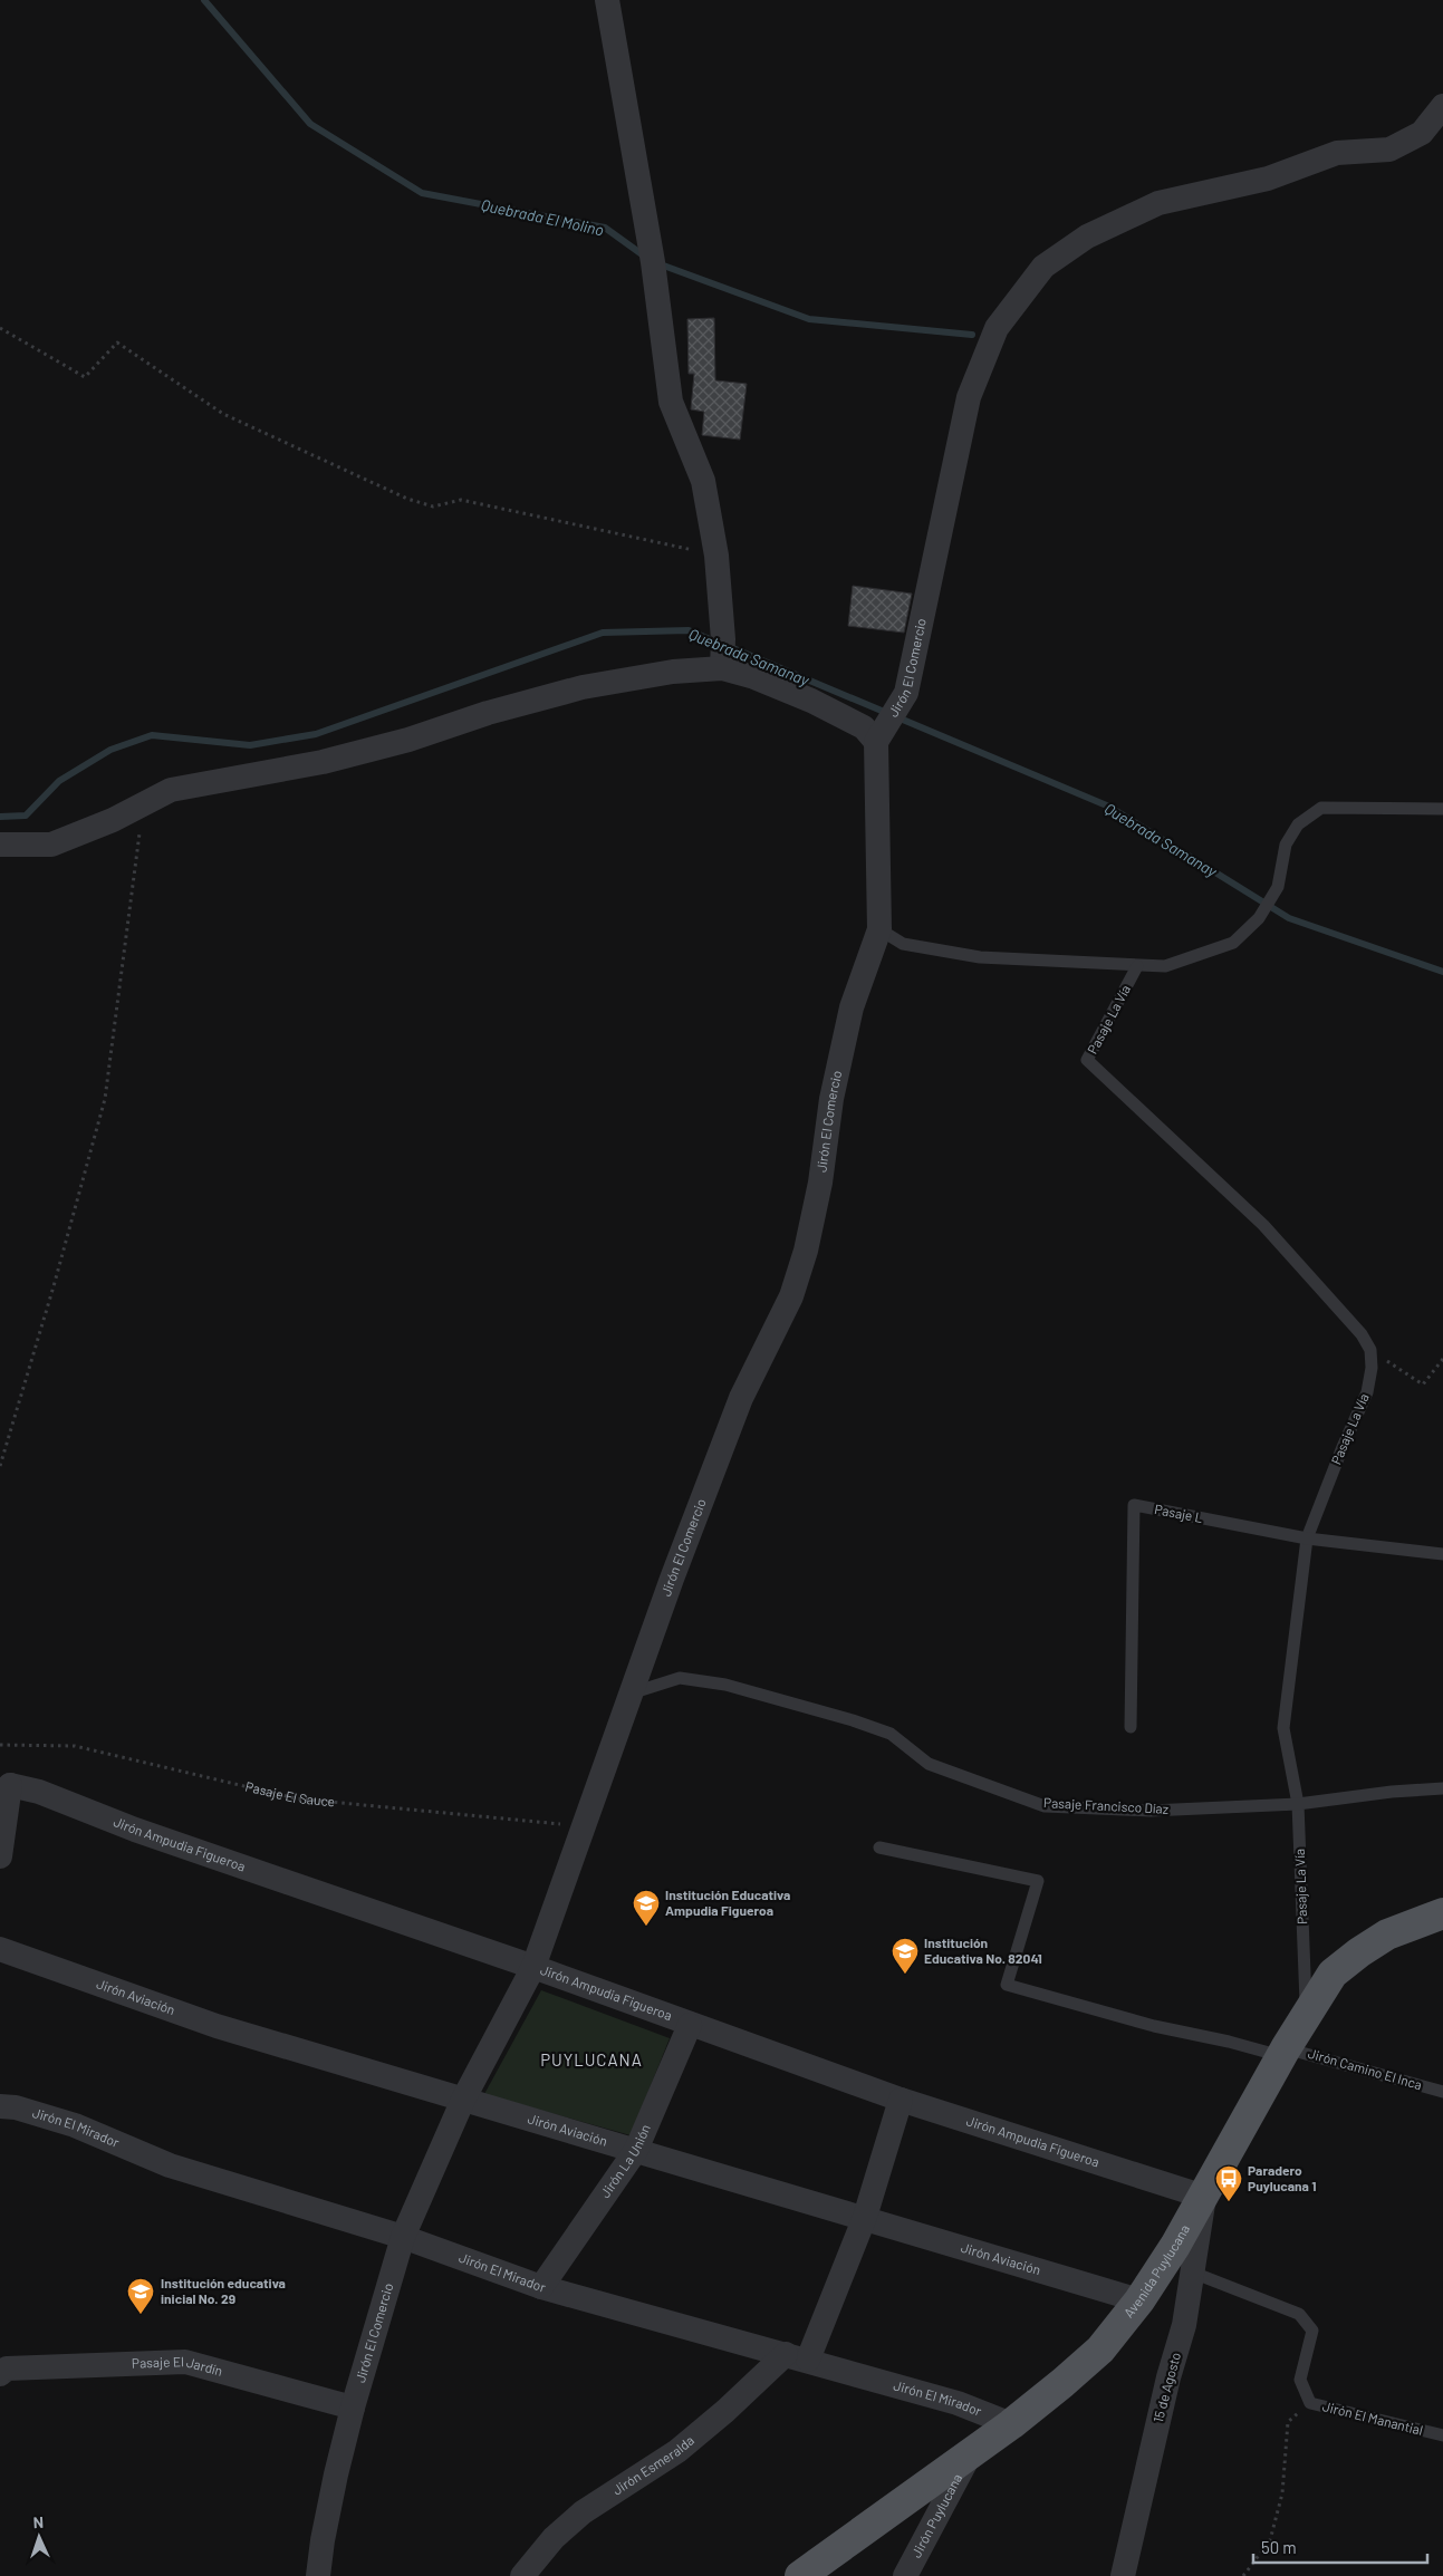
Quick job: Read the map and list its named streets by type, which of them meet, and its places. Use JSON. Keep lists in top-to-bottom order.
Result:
{
  "streets": {
    "main road": ["Avenida Puylucana"],
    "street": [
      "Jirón El Comercio",
      "Jirón Ampudia Figueroa",
      "Jirón Aviación",
      "Jirón El Mirador",
      "Jirón La Unión",
      "Pasaje El Jardín",
      "15 de Agosto",
      "Jirón Esmeralda",
      "Jirón Puylucana"
    ],
    "lane": [
      "Pasaje La Vía",
      "Pasaje L",
      "Pasaje Francisco Díaz",
      "Jirón Camino El Inca",
      "Jirón El Manantial"
    ],
    "path": ["Pasaje El Sauce"]
  },
  "crossings": [
    ["Jirón El Comercio", "Pasaje El Sauce"],
    ["Jirón El Comercio", "Pasaje Francisco Díaz"],
    ["Jirón El Comercio", "Jirón Ampudia Figueroa"],
    ["Jirón El Comercio", "Jirón Aviación"],
    ["Jirón El Comercio", "Jirón El Mirador"],
    ["Jirón El Comercio", "Pasaje El Jardín"],
    ["Pasaje La Vía", "Pasaje L"],
    ["Pasaje La Vía", "Pasaje Francisco Díaz"],
    ["Pasaje La Vía", "Avenida Puylucana"],
    ["Jirón Ampudia Figueroa", "Jirón La Unión"],
    ["Jirón Ampudia Figueroa", "Avenida Puylucana"],
    ["Jirón Ampudia Figueroa", "15 de Agosto"],
    ["Jirón Ampudia Figueroa", "Jirón Esmeralda"],
    ["Jirón Aviación", "Jirón La Unión"],
    ["Jirón Aviación", "Avenida Puylucana"],
    ["Jirón Aviación", "Jirón Esmeralda"],
    ["Jirón Camino El Inca", "Avenida Puylucana"],
    ["Jirón El Mirador", "Jirón La Unión"],
    ["Jirón El Mirador", "Avenida Puylucana"],
    ["Jirón El Mirador", "Jirón Esmeralda"],
    ["Avenida Puylucana", "15 de Agosto"],
    ["Avenida Puylucana", "Jirón Puylucana"],
    ["15 de Agosto", "Jirón El Manantial"]
  ],
  "districts": ["PUYLUCANA"],
  "water": ["Quebrada El Molino", "Quebrada Samanay"],
  "places": {
    "school or university": ["Institución Educativa Ampudia Figueroa", "Institución Educativa No. 82041", "Institución educativa inicial No. 29"],
    "bus stop": ["Paradero Puylucana 1"]
  },
  "scale_bar": "50 m",
  "north": "top"
}
